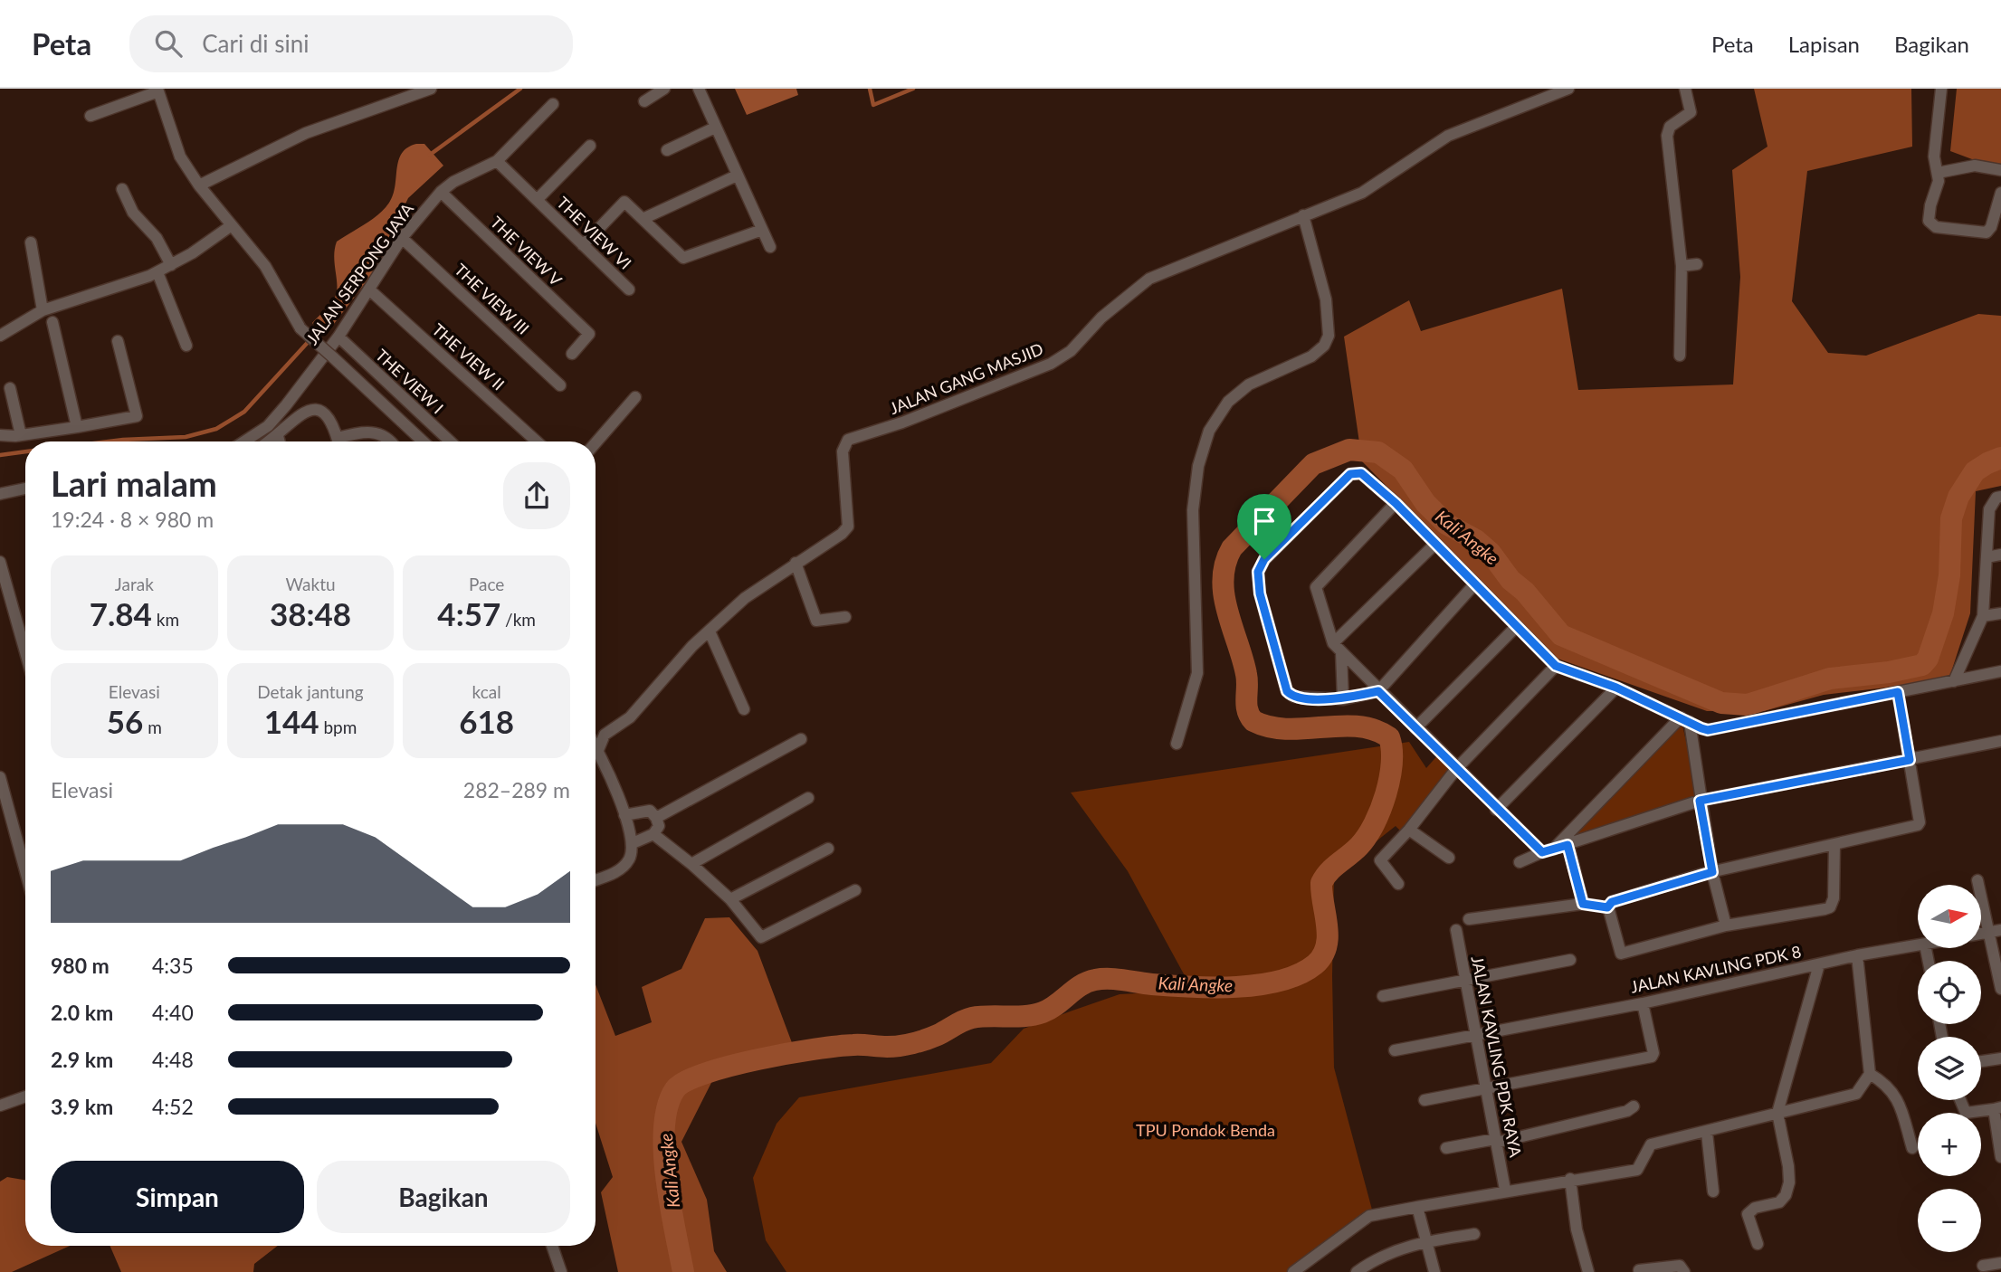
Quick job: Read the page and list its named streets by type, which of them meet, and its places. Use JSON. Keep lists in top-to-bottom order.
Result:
{
  "streets": {
    "street": [
      "THE VIEW VI",
      "THE VIEW V",
      "JALAN SERPONG JAYA",
      "THE VIEW III",
      "THE VIEW II",
      "JALAN GANG MASJID",
      "THE VIEW I",
      "JALAN KAVLING PDK 8",
      "JALAN KAVLING PDK RAYA"
    ]
  },
  "crossings": [
    ["THE VIEW VI", "JALAN SERPONG JAYA"],
    ["THE VIEW V", "JALAN SERPONG JAYA"],
    ["JALAN SERPONG JAYA", "THE VIEW III"],
    ["JALAN SERPONG JAYA", "THE VIEW II"],
    ["JALAN SERPONG JAYA", "THE VIEW I"],
    ["JALAN KAVLING PDK 8", "JALAN KAVLING PDK RAYA"]
  ],
  "water": ["Kali Angke"],
  "parks": ["TPU Pondok Benda"],
  "north": "right",
  "page": {
    "header": "Peta",
    "search": "Cari di sini",
    "nav": ["Peta", "Lapisan", "Bagikan"],
    "heading": ["Lari malam", "19:24 · 8 × 980 m"],
    "stats": [
      ["Jarak", "7.84 km"],
      ["Waktu", "38:48"],
      ["Pace", "4:57 /km"],
      ["Elevasi", "56 m"],
      ["Detak jantung", "144 bpm"],
      ["kcal", "618"]
    ],
    "chart": ["Elevasi", "282–289 m"],
    "map_buttons": ["+", "−"],
    "list": [
      {
        "name": "980 m",
        "note": "4:35"
      },
      {
        "name": "2.0 km",
        "note": "4:40"
      },
      {
        "name": "2.9 km",
        "note": "4:48"
      },
      {
        "name": "3.9 km",
        "note": "4:52"
      }
    ],
    "buttons": ["Simpan", "Bagikan"]
  }
}
